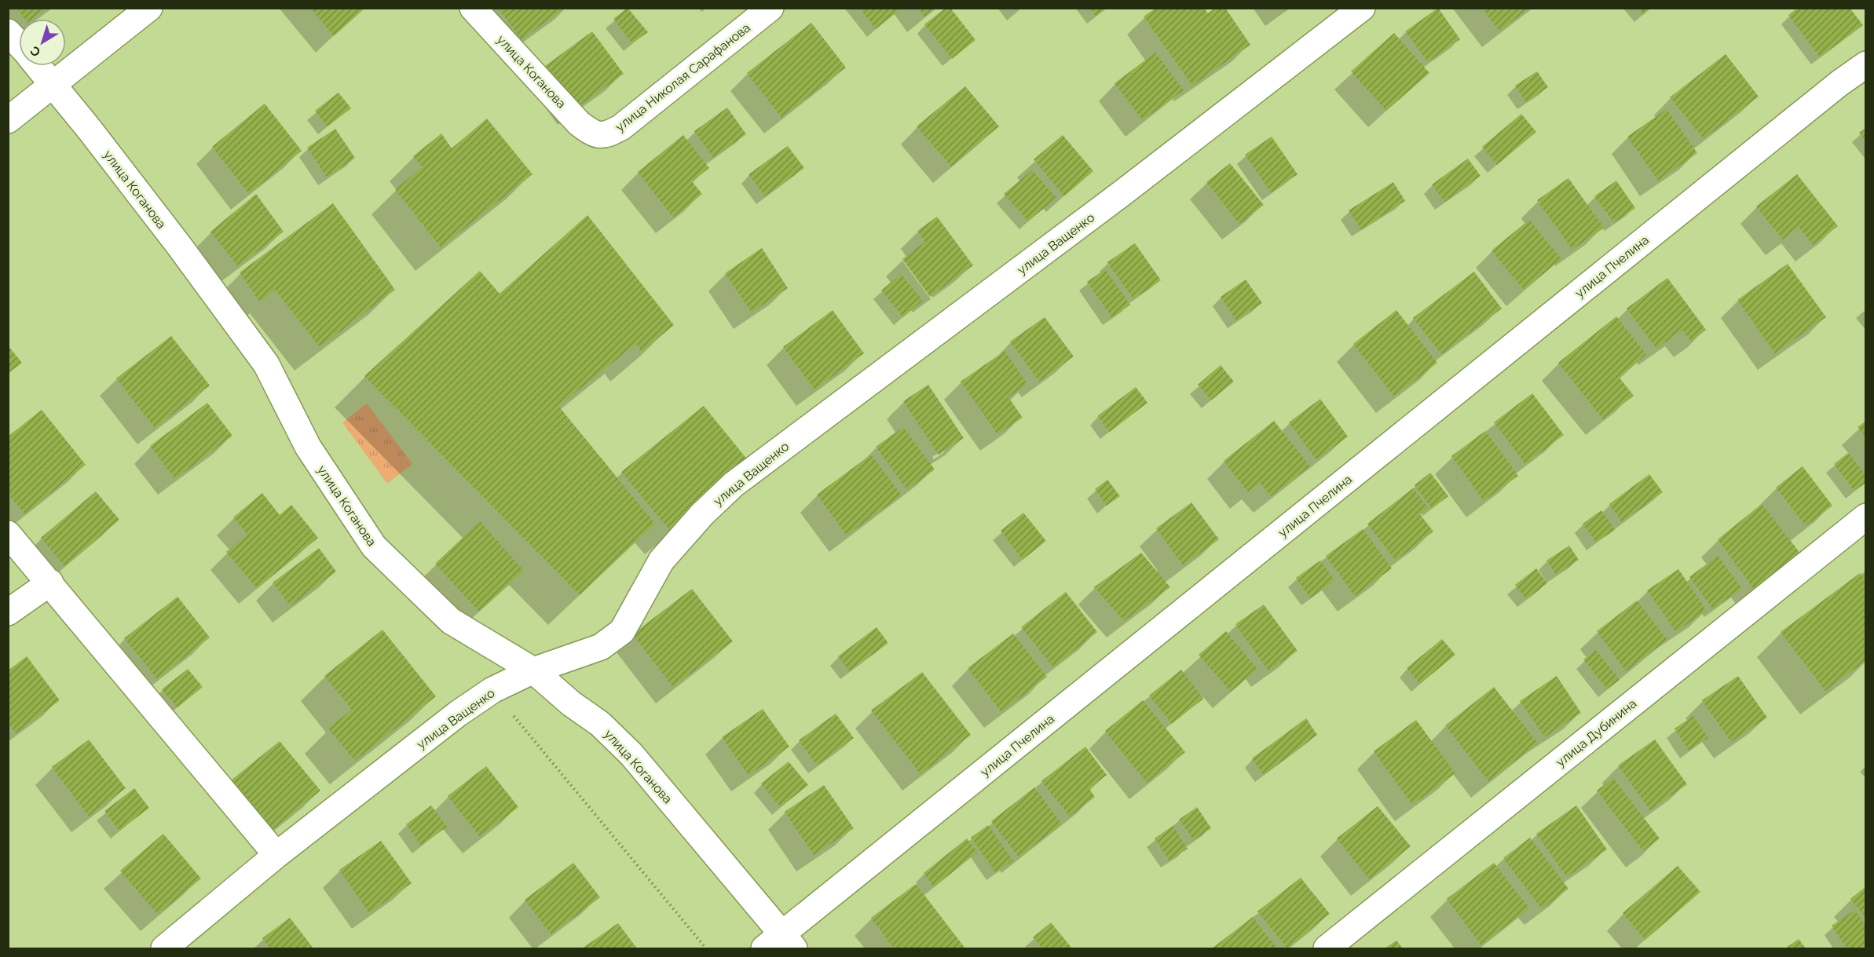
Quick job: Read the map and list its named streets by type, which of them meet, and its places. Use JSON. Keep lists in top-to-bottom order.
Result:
{
  "streets": {
    "street": [
      "улица Коганова",
      "улица Николая Сарафанова",
      "улица Ващенко",
      "улица Пчелина",
      "улица Дубинина"
    ]
  },
  "crossings": [
    ["улица Коганова", "улица Николая Сарафанова"],
    ["улица Коганова", "улица Ващенко"],
    ["улица Коганова", "улица Пчелина"]
  ],
  "north": "bottom left"
}
